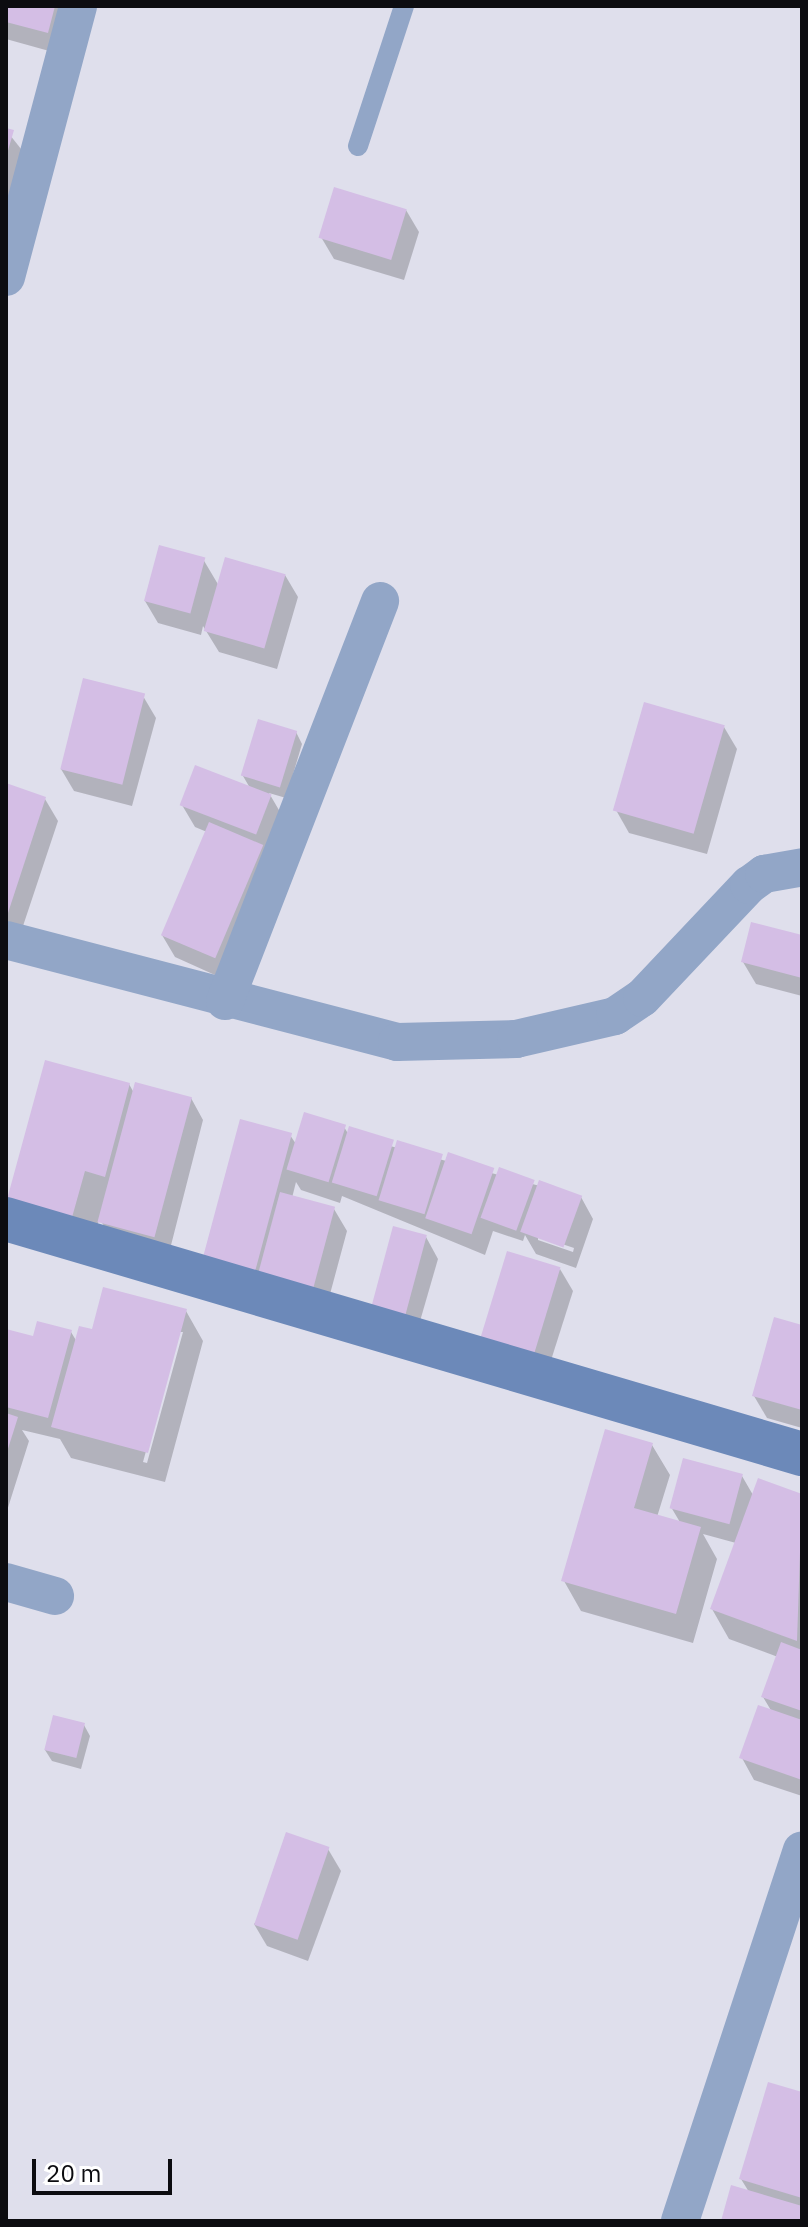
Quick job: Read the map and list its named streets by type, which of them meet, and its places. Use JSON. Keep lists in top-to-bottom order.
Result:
{
  "scale_bar": "20 m"
}
